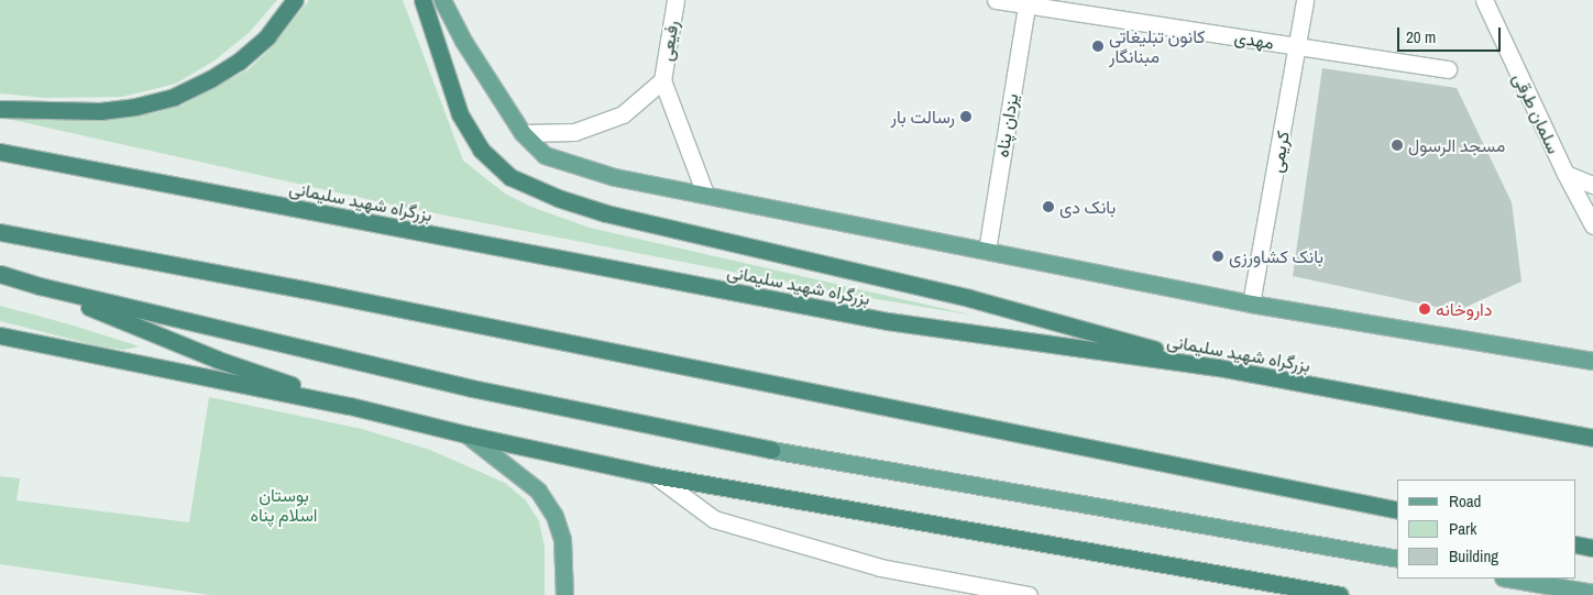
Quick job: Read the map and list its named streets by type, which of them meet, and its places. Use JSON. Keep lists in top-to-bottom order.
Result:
{
  "streets": {
    "highway": ["بزرگراه شهید سلیمانی"],
    "street": [
      "مهدی",
      "رفیعی",
      "سلمان طرقی",
      "یزدان پناه",
      "کریمی"
    ]
  },
  "crossings": [
    ["مهدی", "یزدان پناه"],
    ["مهدی", "کریمی"]
  ],
  "parks": ["بوستان اسلام پناه"],
  "places": [
    "کانون تبلیغاتی مبنانگار",
    "رسالت بار",
    "مسجد الرسول",
    "بانک دی",
    "بانک کشاورزی",
    "داروخانه"
  ],
  "legend": ["Road", "Park", "Building"],
  "scale_bar": "20 m"
}
